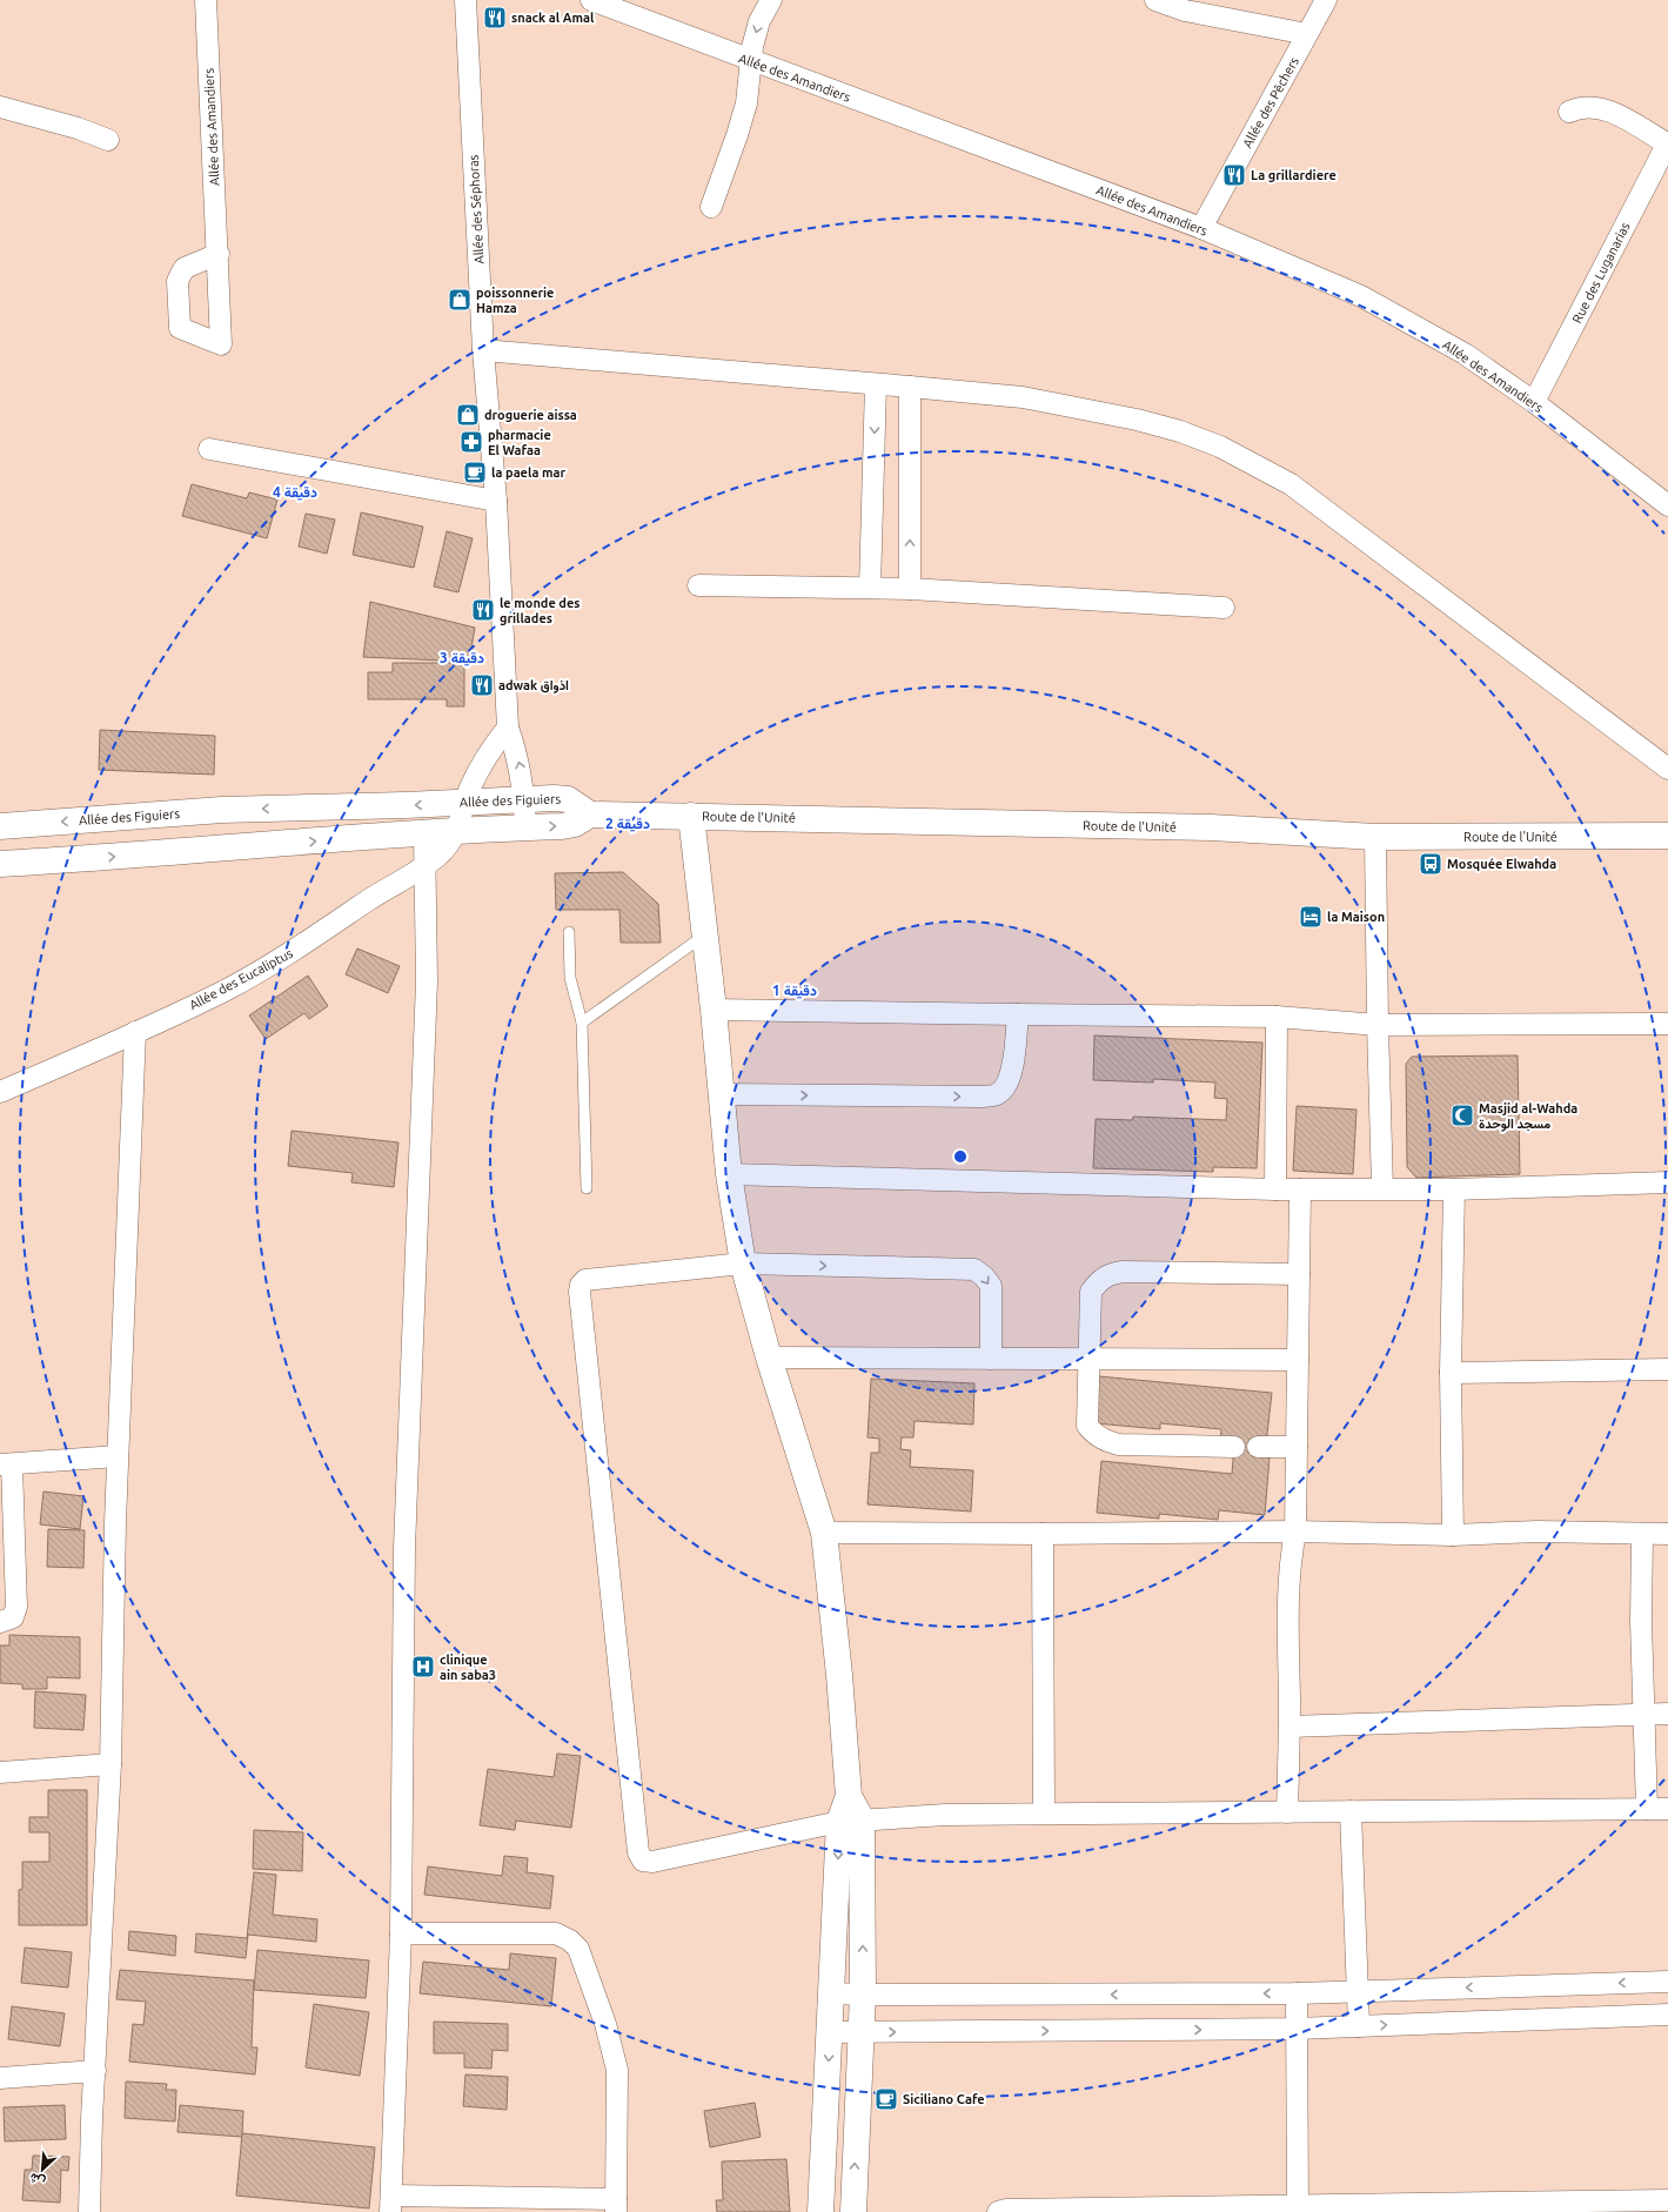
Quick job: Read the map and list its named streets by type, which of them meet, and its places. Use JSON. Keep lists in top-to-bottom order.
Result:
{
  "streets": {
    "street": [
      "Allée des Amandiers",
      "Allée des Pêchers",
      "Allée des Séphoras",
      "Rue des Luganarias",
      "Allée des Figuiers",
      "Route de l'Unité",
      "Allée des Eucaliptus"
    ]
  },
  "crossings": [
    ["Allée des Amandiers", "Allée des Pêchers"],
    ["Allée des Amandiers", "Rue des Luganarias"],
    ["Allée des Séphoras", "Allée des Figuiers"],
    ["Allée des Figuiers", "Route de l'Unité"]
  ],
  "places": {
    "restaurant": [
      "snack al Amal",
      "La grillardiere",
      "le monde des grillades",
      "adwak اذواق"
    ],
    "shop": ["poissonnerie Hamza", "droguerie aissa"],
    "pharmacy": ["pharmacie El Wafaa"],
    "cafe": ["la paela mar", "Siciliano Cafe"],
    "bus stop": ["Mosquée Elwahda"],
    "hotel": ["la Maison"],
    "mosque": ["Masjid al-Wahda مسجد الوحدة"],
    "hospital": ["clinique ain saba3"]
  },
  "north": "bottom left",
  "rings": [
    "4 دقيقة",
    "3 دقيقة",
    "2 دقيقة",
    "1 دقيقة"
  ]
}
